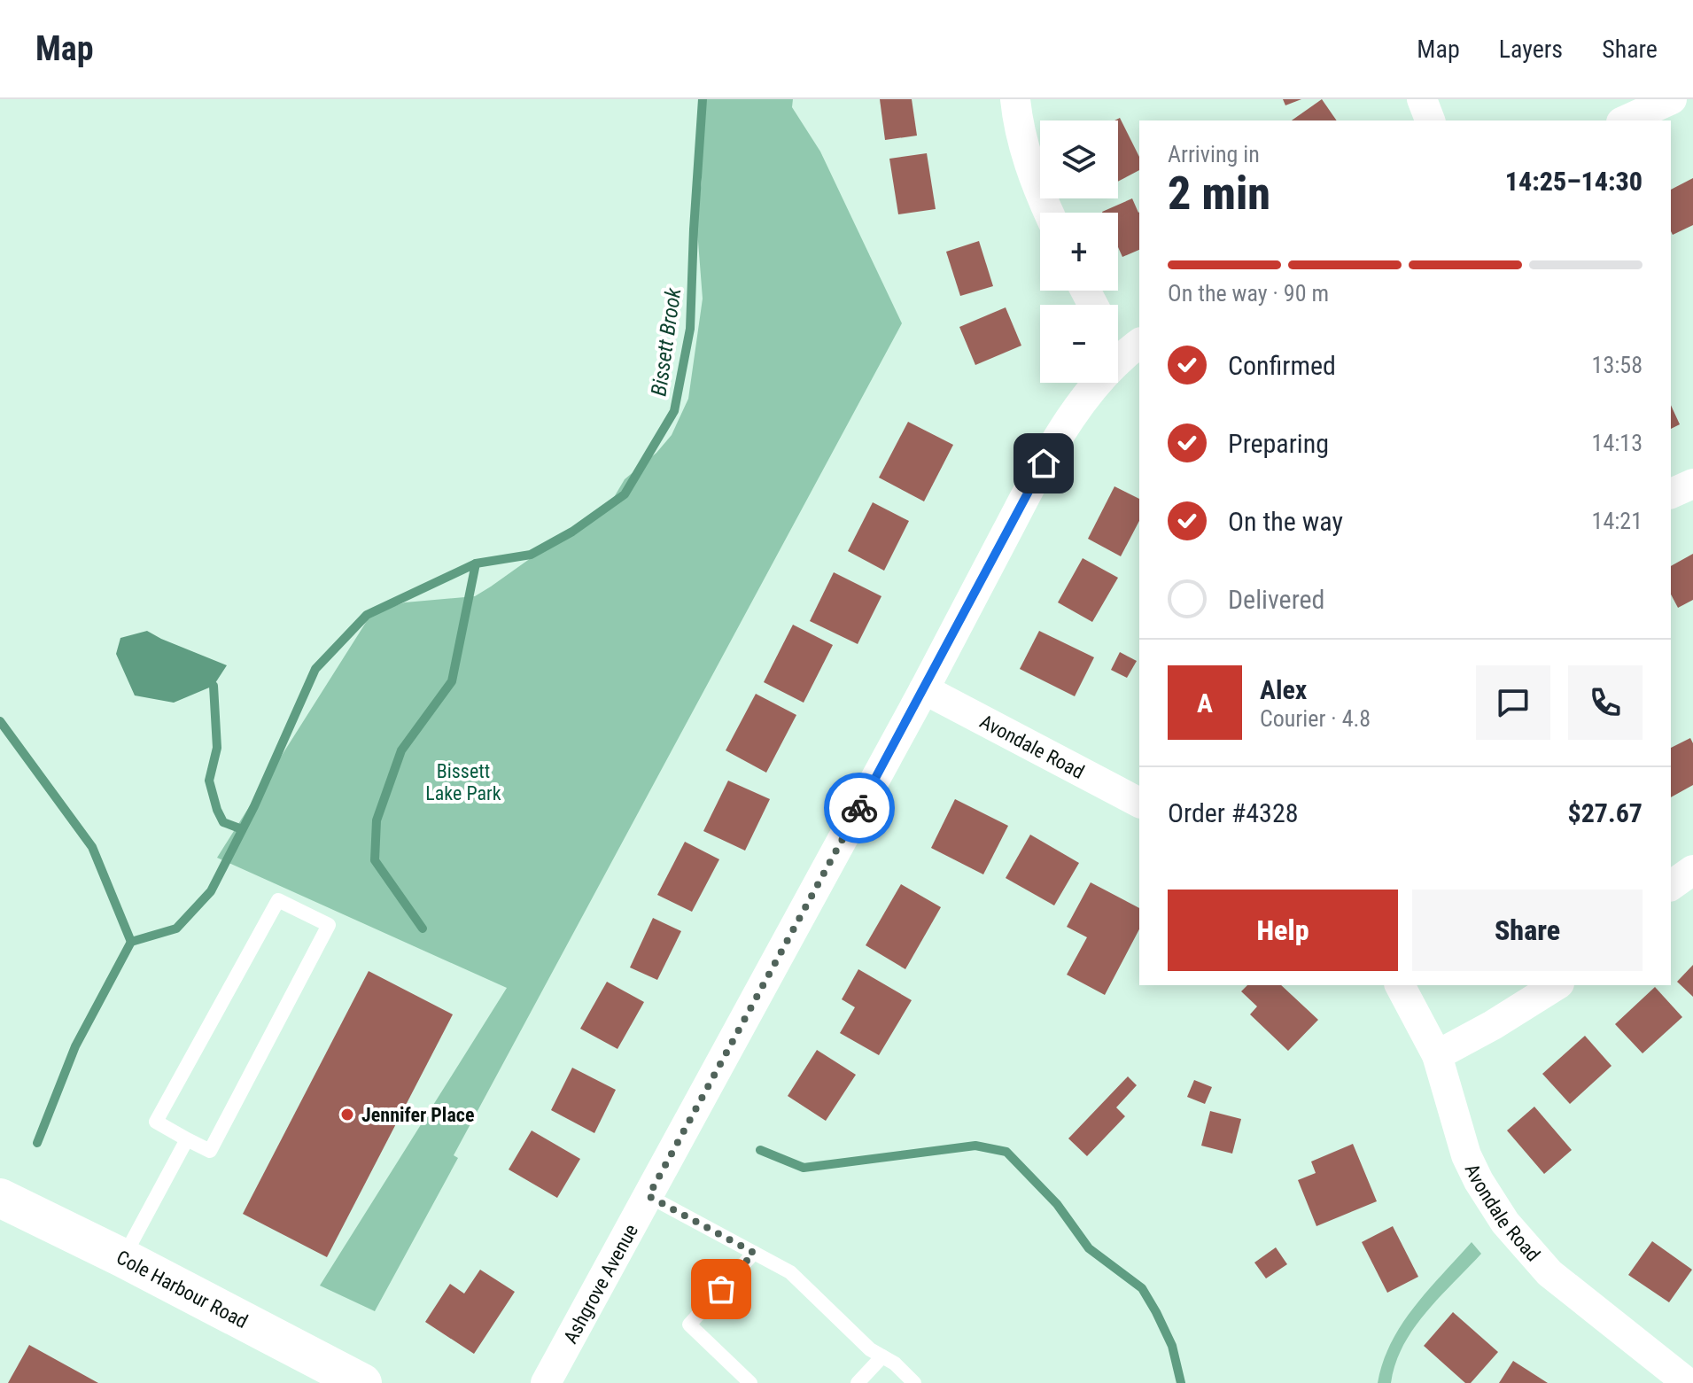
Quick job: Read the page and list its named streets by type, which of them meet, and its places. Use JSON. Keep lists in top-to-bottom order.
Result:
{
  "streets": {
    "main road": ["Cole Harbour Road"],
    "street": ["Avondale Road", "Ashgrove Avenue"]
  },
  "crossings": [
    ["Avondale Road", "Ashgrove Avenue"]
  ],
  "water": ["Bissett Brook"],
  "parks": ["Bissett Lake Park"],
  "places": ["Jennifer Place"],
  "page": {
    "header": "Map",
    "nav": ["Map", "Layers", "Share"],
    "map_buttons": ["+", "−"],
    "heading": ["2 min", "Arriving in", "14:25–14:30"],
    "panel": [
      "Alex",
      "Courier · 4.8",
      "Order #4328",
      "$27.67"
    ],
    "bar": "On the way · 90 m",
    "list": [
      ["Confirmed", "13:58"],
      ["Preparing", "14:13"],
      ["On the way", "14:21"],
      "Delivered"
    ],
    "round": "A",
    "buttons": ["Help", "Share"]
  }
}
